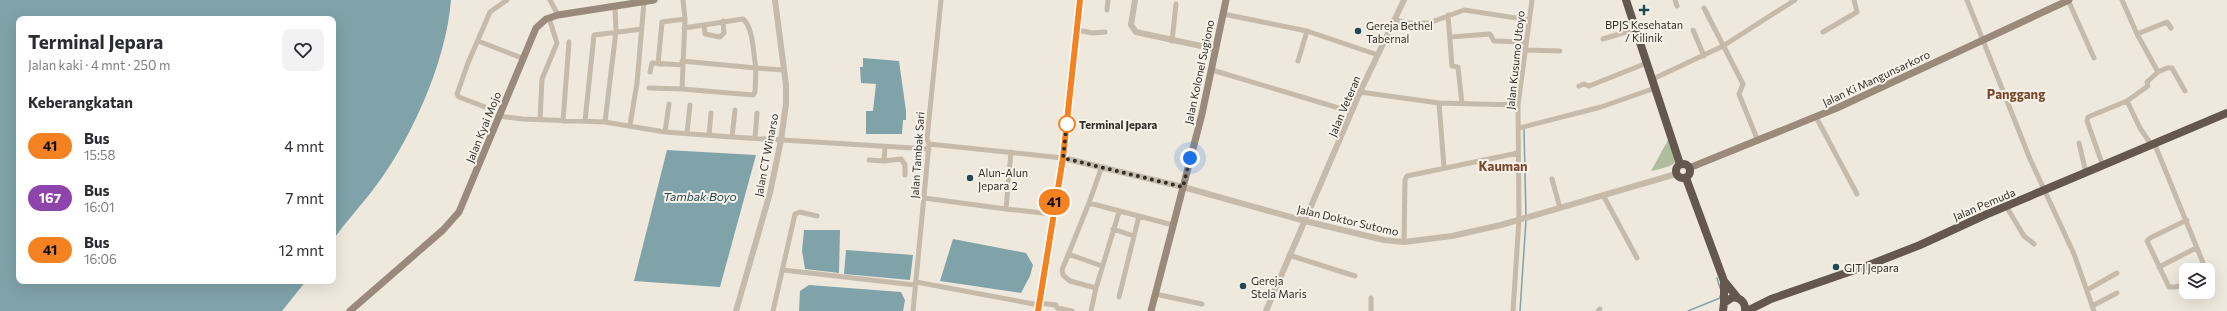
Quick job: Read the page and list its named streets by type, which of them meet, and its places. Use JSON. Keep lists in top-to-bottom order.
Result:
{
  "streets": {
    "highway": ["Jalan Pemuda"],
    "main road": ["Jalan Kolonel Sugiono", "Jalan Ki Mangunsarkoro", "Jalan Kyai Mojo"],
    "street": [
      "Jalan Kusumo Utoyo",
      "Jalan Veteran",
      "Jalan CT Winarso",
      "Jalan Tambak Sari",
      "Jalan Doktor Sutomo"
    ]
  },
  "crossings": [
    ["Jalan Kusumo Utoyo", "Jalan Doktor Sutomo"],
    ["Jalan Kolonel Sugiono", "Jalan Doktor Sutomo"],
    ["Jalan Ki Mangunsarkoro", "Jalan Doktor Sutomo"],
    ["Jalan Veteran", "Jalan Doktor Sutomo"]
  ],
  "districts": ["Panggang", "Kauman"],
  "water": ["Tambak Boyo"],
  "places": {
    "health": ["BPJS Kesehatan / Kilinik"],
    "other": [
      "Gereja Bethel Tabernal",
      "Terminal Jepara",
      "Alun-Alun Jepara 2",
      "GITJ Jepara",
      "Gereja Stela Maris"
    ]
  },
  "lines": ["bus line 41"],
  "page": {
    "on_map": "41",
    "heading": [
      ["Terminal Jepara", "Jalan kaki · 4 mnt · 250 m"],
      "Keberangkatan"
    ],
    "list": [
      {
        "mark": "41",
        "name": "Bus",
        "note": "15:58",
        "value": "4 mnt"
      },
      {
        "mark": "167",
        "name": "Bus",
        "note": "16:01",
        "value": "7 mnt"
      },
      {
        "mark": "41",
        "name": "Bus",
        "note": "16:06",
        "value": "12 mnt"
      }
    ]
  }
}
